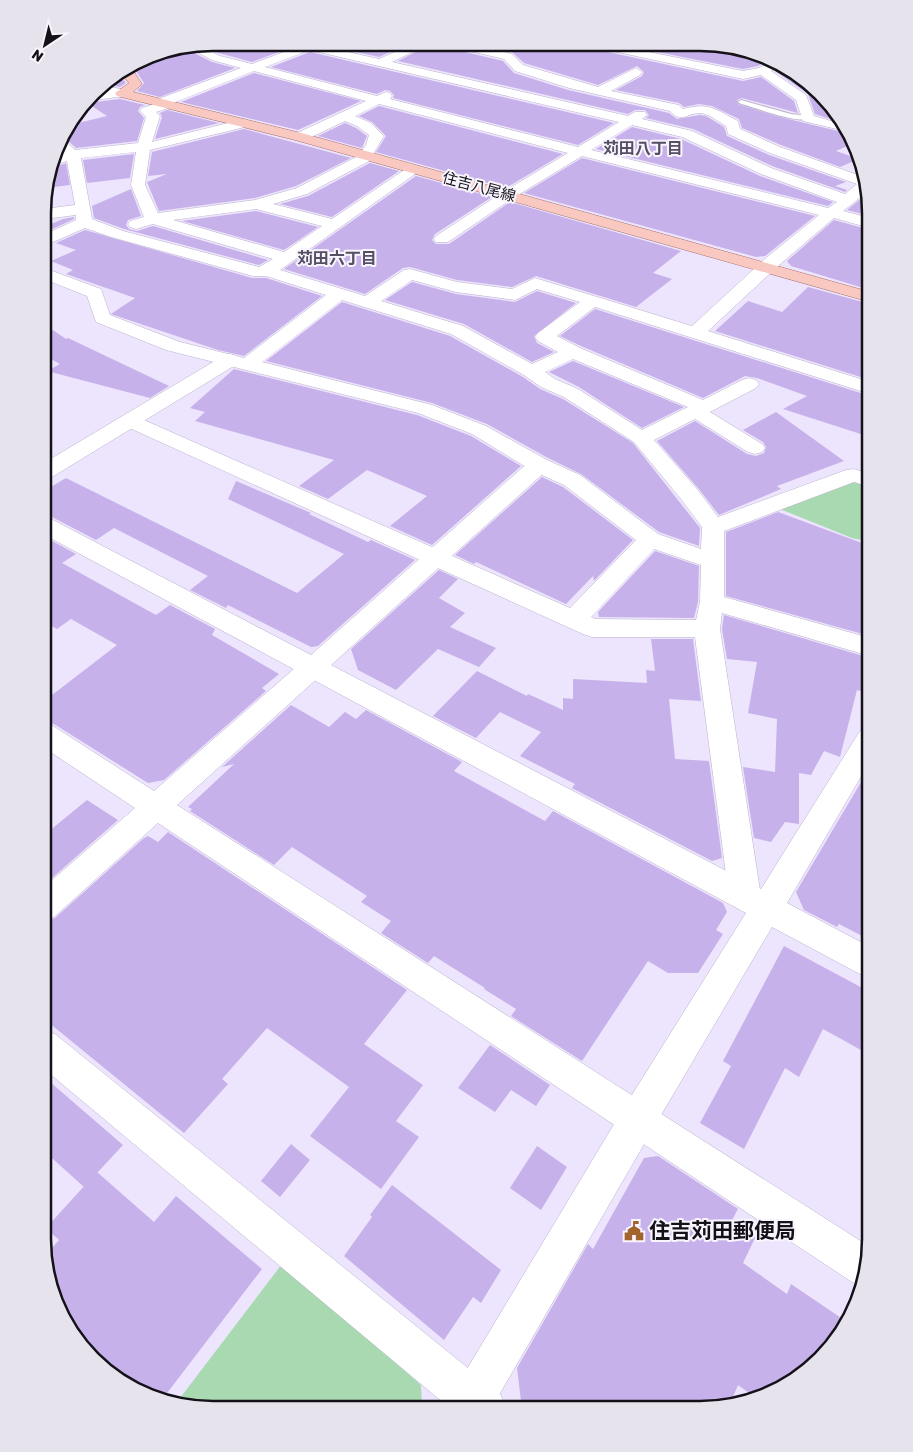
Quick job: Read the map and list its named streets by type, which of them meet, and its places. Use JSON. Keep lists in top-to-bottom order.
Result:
{
  "streets": {
    "main road": ["住吉八尾線"]
  },
  "districts": ["苅田八丁目", "苅田六丁目"],
  "places": {
    "public building": ["住吉苅田郵便局"]
  },
  "north": "bottom left"
}
